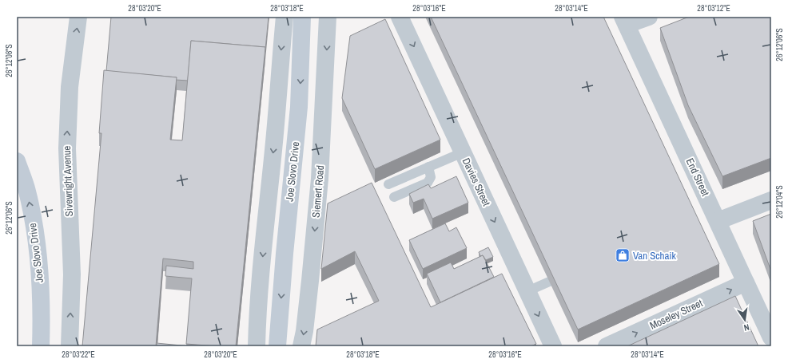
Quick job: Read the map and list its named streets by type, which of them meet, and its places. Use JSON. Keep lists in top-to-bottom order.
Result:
{
  "streets": {
    "main road": ["Joe Slovo Drive"],
    "street": [
      "End Street",
      "Sivewright Avenue",
      "Davies Street",
      "Siemert Road",
      "Moseley Street"
    ]
  },
  "crossings": [
    ["End Street", "Moseley Street"]
  ],
  "one_way": ["Sivewright Avenue", "Davies Street", "Moseley Street"],
  "places": {
    "shop": ["Van Schaik"]
  },
  "north": "bottom",
  "coordinates": [
    "28°03'20\"E",
    "28°03'18\"E",
    "28°03'16\"E",
    "28°03'14\"E",
    "28°03'12\"E",
    "26°12'06\"S",
    "26°12'08\"S",
    "26°12'04\"S",
    "28°03'22\"E"
  ]
}
